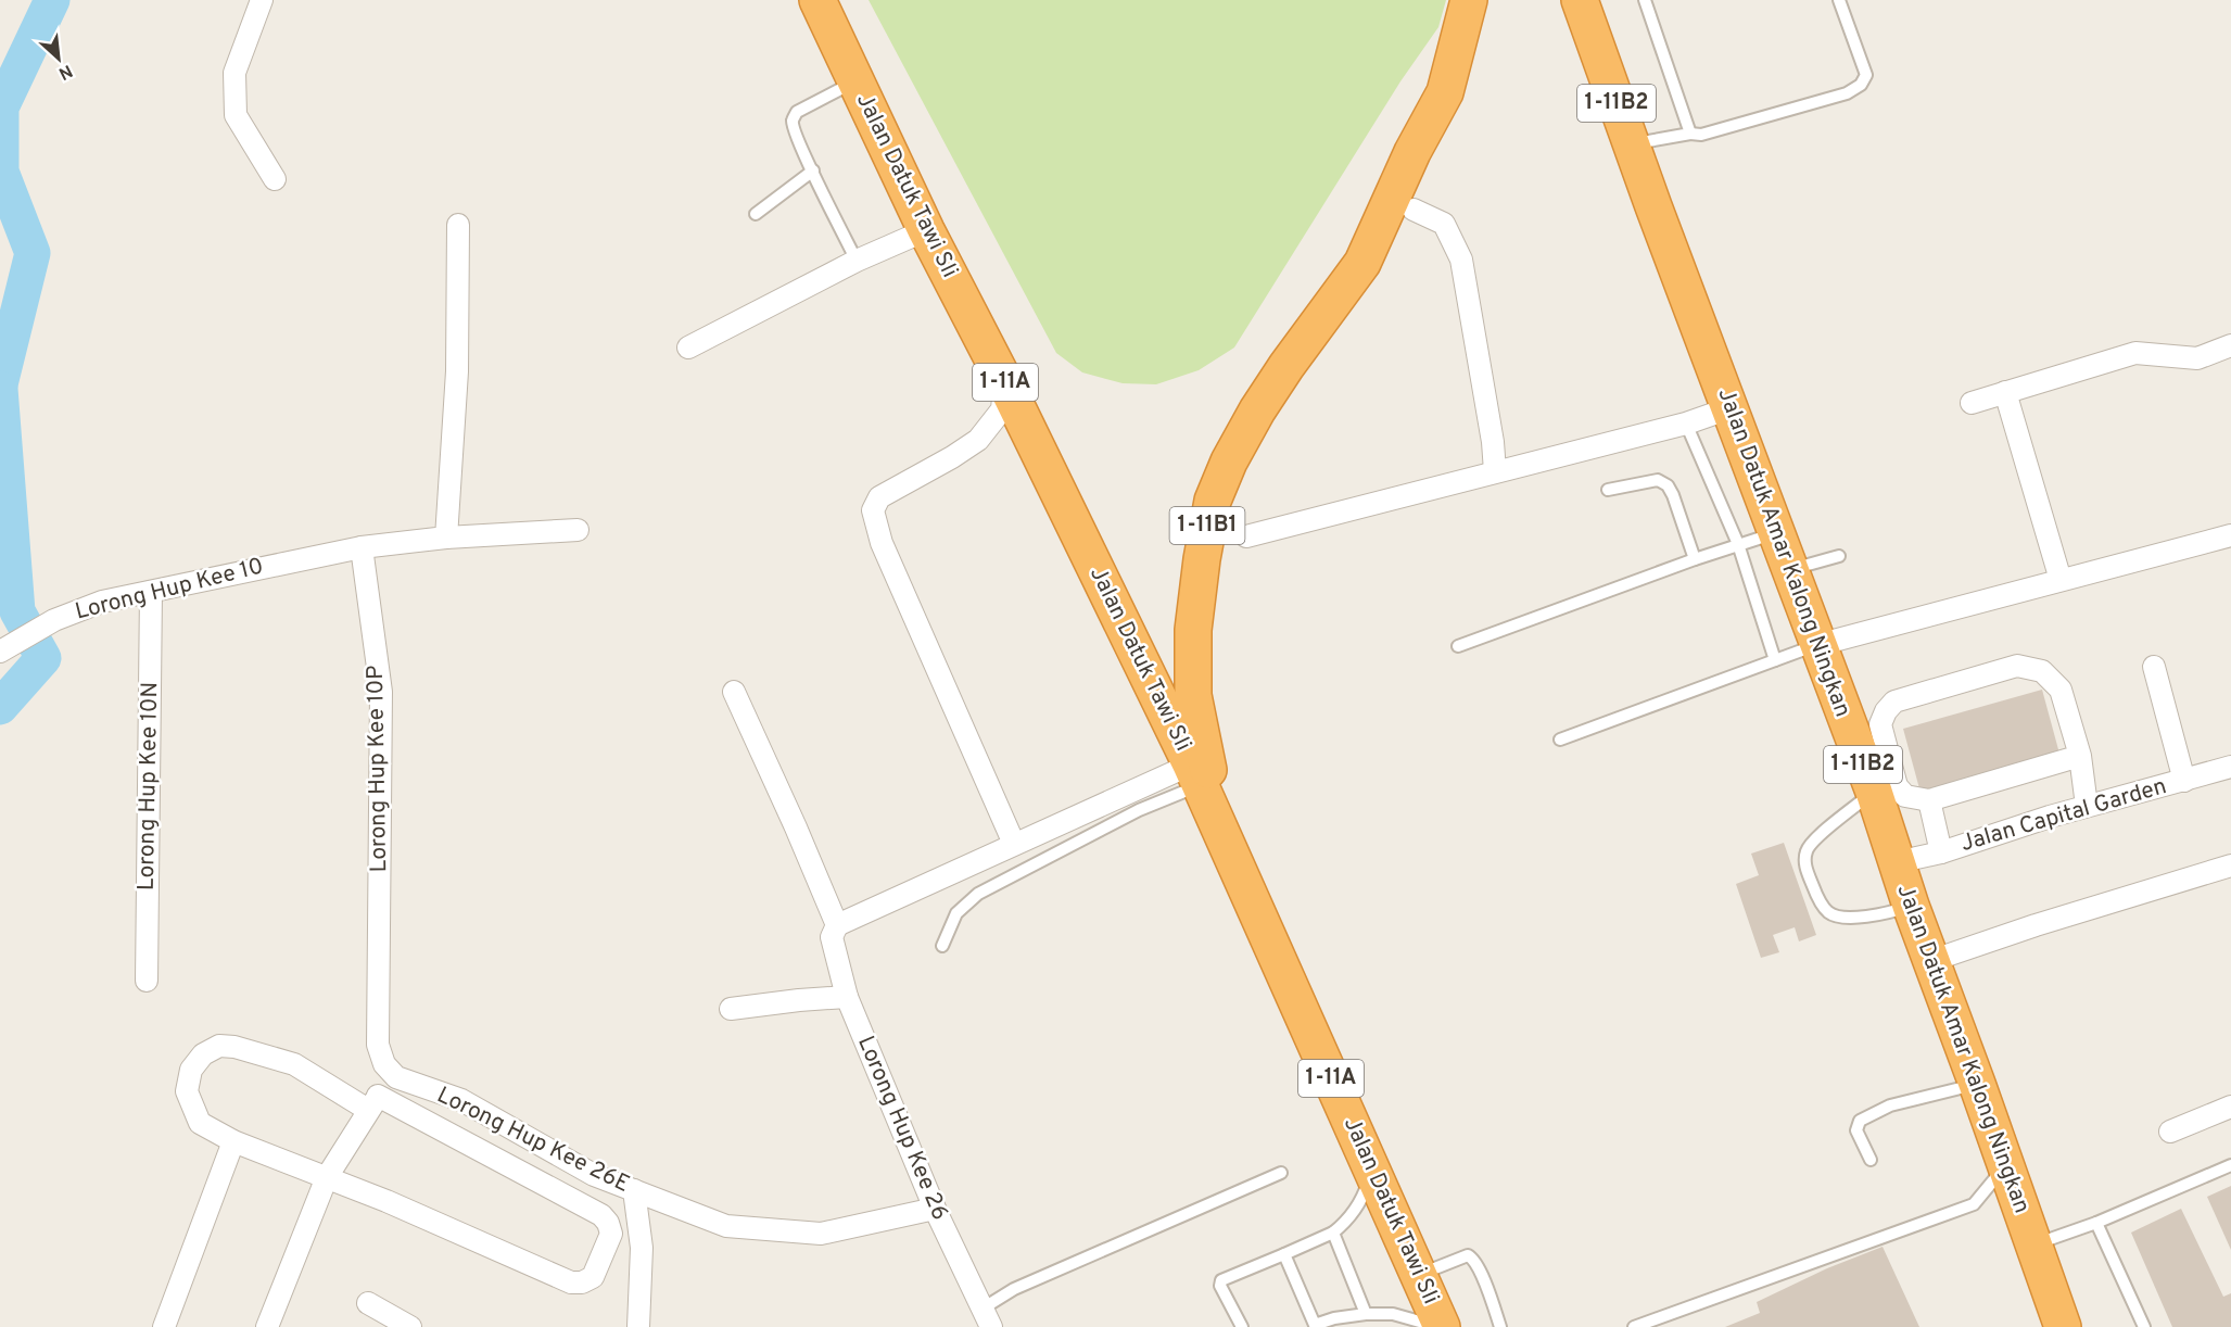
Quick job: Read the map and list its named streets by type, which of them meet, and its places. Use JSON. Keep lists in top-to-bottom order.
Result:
{
  "streets": {
    "highway": [
      "1-11B2",
      "Jalan Datuk Tawi Sli",
      "1-11A",
      "1-11B1",
      "Jalan Datuk Amar Kalong Ningkan"
    ],
    "street": [
      "Lorong Hup Kee 10",
      "Lorong Hup Kee 10P",
      "Lorong Hup Kee 10N",
      "Jalan Capital Garden",
      "Lorong Hup Kee 26",
      "Lorong Hup Kee 26E"
    ]
  },
  "crossings": [
    ["Jalan Datuk Tawi Sli", "1-11B1"],
    ["Jalan Datuk Amar Kalong Ningkan", "Jalan Capital Garden"],
    ["Lorong Hup Kee 10", "Lorong Hup Kee 10P"],
    ["Lorong Hup Kee 10", "Lorong Hup Kee 10N"],
    ["Lorong Hup Kee 10P", "Lorong Hup Kee 26E"],
    ["Lorong Hup Kee 26", "Lorong Hup Kee 26E"]
  ],
  "north": "bottom right"
}
